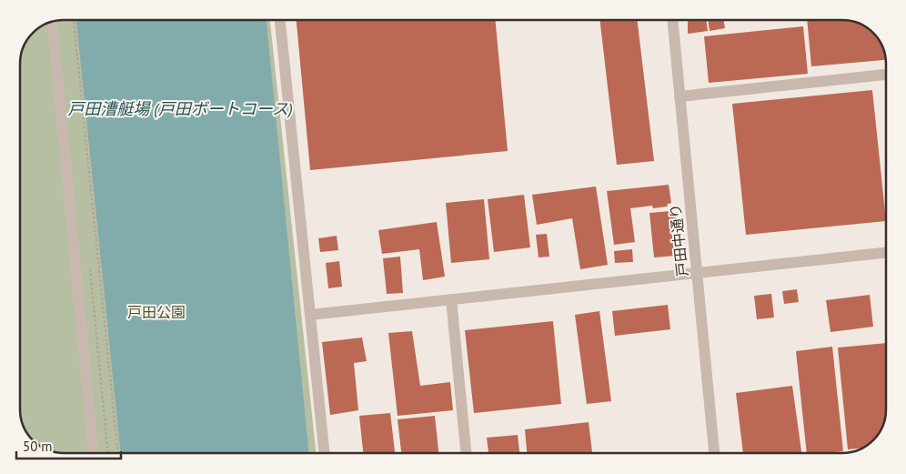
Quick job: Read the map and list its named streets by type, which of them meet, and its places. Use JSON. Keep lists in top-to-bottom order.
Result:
{
  "streets": {
    "street": ["戸田中通り"]
  },
  "water": ["戸田漕艇場 (戸田ボートコース)"],
  "parks": ["戸田公園"],
  "scale_bar": "50 m"
}
